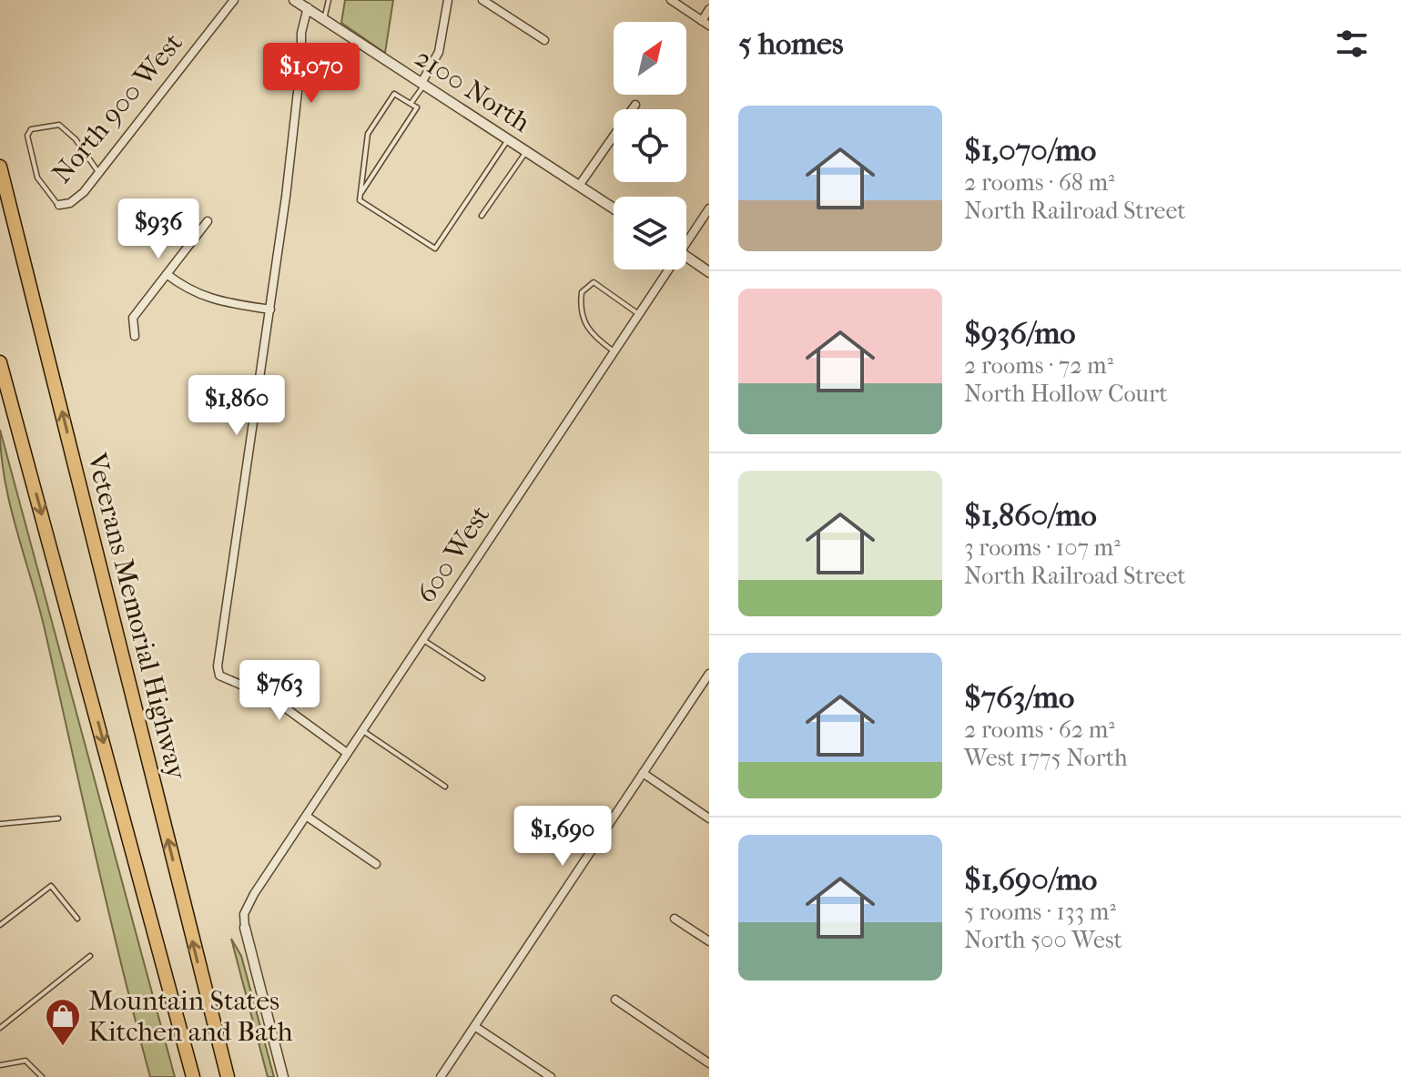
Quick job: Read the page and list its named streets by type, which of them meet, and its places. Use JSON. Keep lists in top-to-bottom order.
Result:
{
  "streets": {
    "highway": ["Veterans Memorial Highway"],
    "street": ["2100 North", "North 900 West", "600 West"]
  },
  "places": {
    "shop": ["Mountain States Kitchen and Bath"]
  },
  "north": "top right",
  "page": {
    "heading": "5 homes",
    "price": [
      "$1,070",
      "$936",
      "$1,860",
      "$763",
      "$1,690"
    ],
    "list": [
      {
        "name": "$1,070/mo",
        "note": "2 rooms · 68 m² · North Railroad Street"
      },
      {
        "name": "$936/mo",
        "note": "2 rooms · 72 m² · North Hollow Court"
      },
      {
        "name": "$1,860/mo",
        "note": "3 rooms · 107 m² · North Railroad Street"
      },
      {
        "name": "$763/mo",
        "note": "2 rooms · 62 m² · West 1775 North"
      },
      {
        "name": "$1,690/mo",
        "note": "5 rooms · 133 m² · North 500 West"
      }
    ]
  }
}
